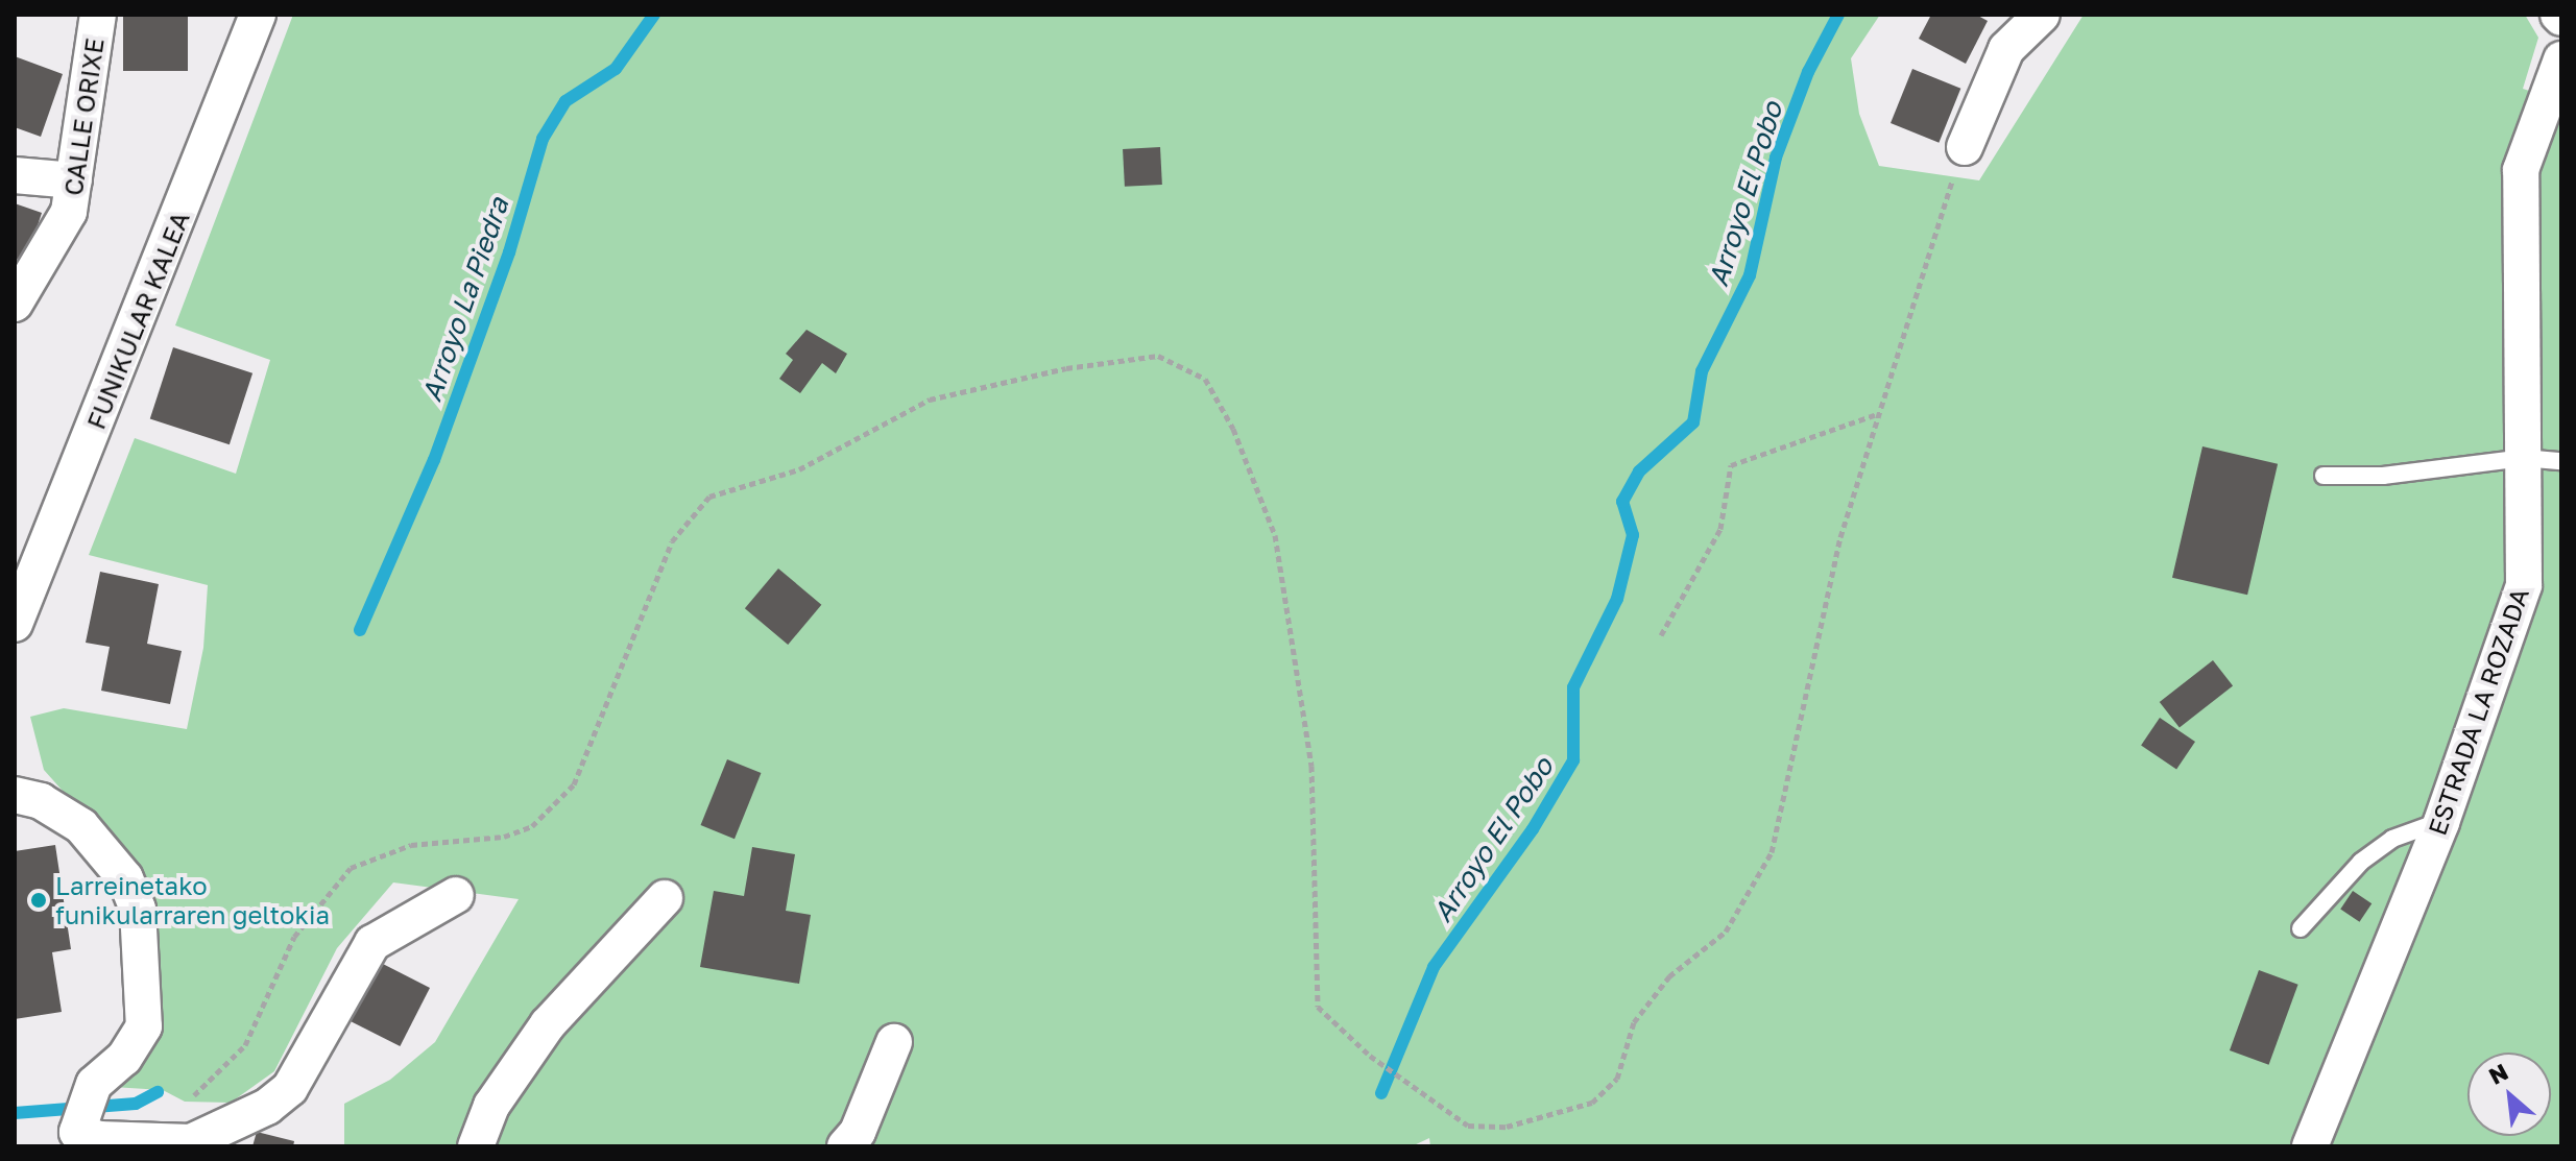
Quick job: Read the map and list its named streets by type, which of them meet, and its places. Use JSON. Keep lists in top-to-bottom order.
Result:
{
  "streets": {
    "street": ["CALLE ORIXE", "FUNIKULAR KALEA", "ESTRADA LA ROZADA"]
  },
  "water": ["Arroyo El Pobo", "Arroyo La Piedra"],
  "places": ["Larreinetako funikularraren geltokia"],
  "north": "top left"
}
